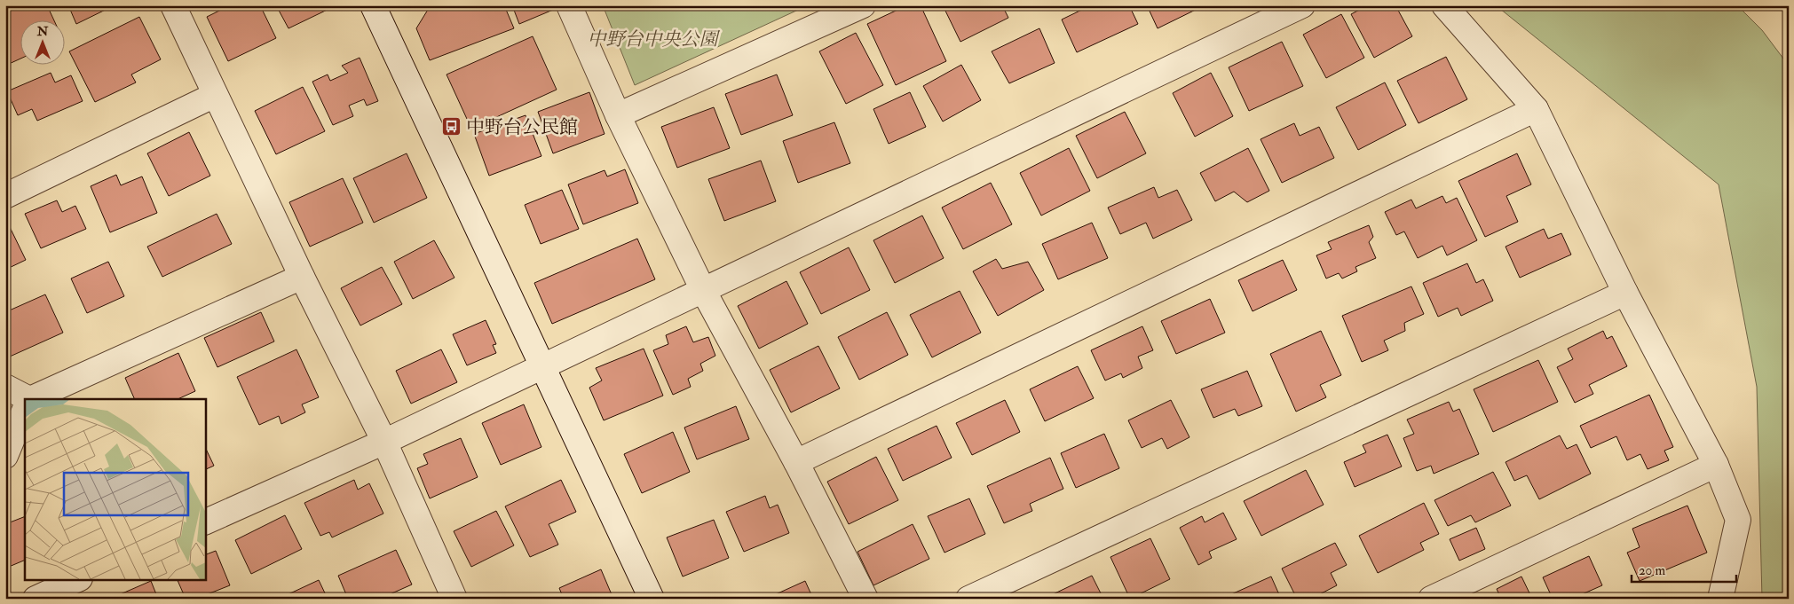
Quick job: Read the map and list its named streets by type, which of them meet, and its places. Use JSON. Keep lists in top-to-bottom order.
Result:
{
  "parks": ["中野台中央公園"],
  "places": {
    "bus stop": ["中野台公民館"]
  },
  "scale_bar": "20 m",
  "north": "top"
}
